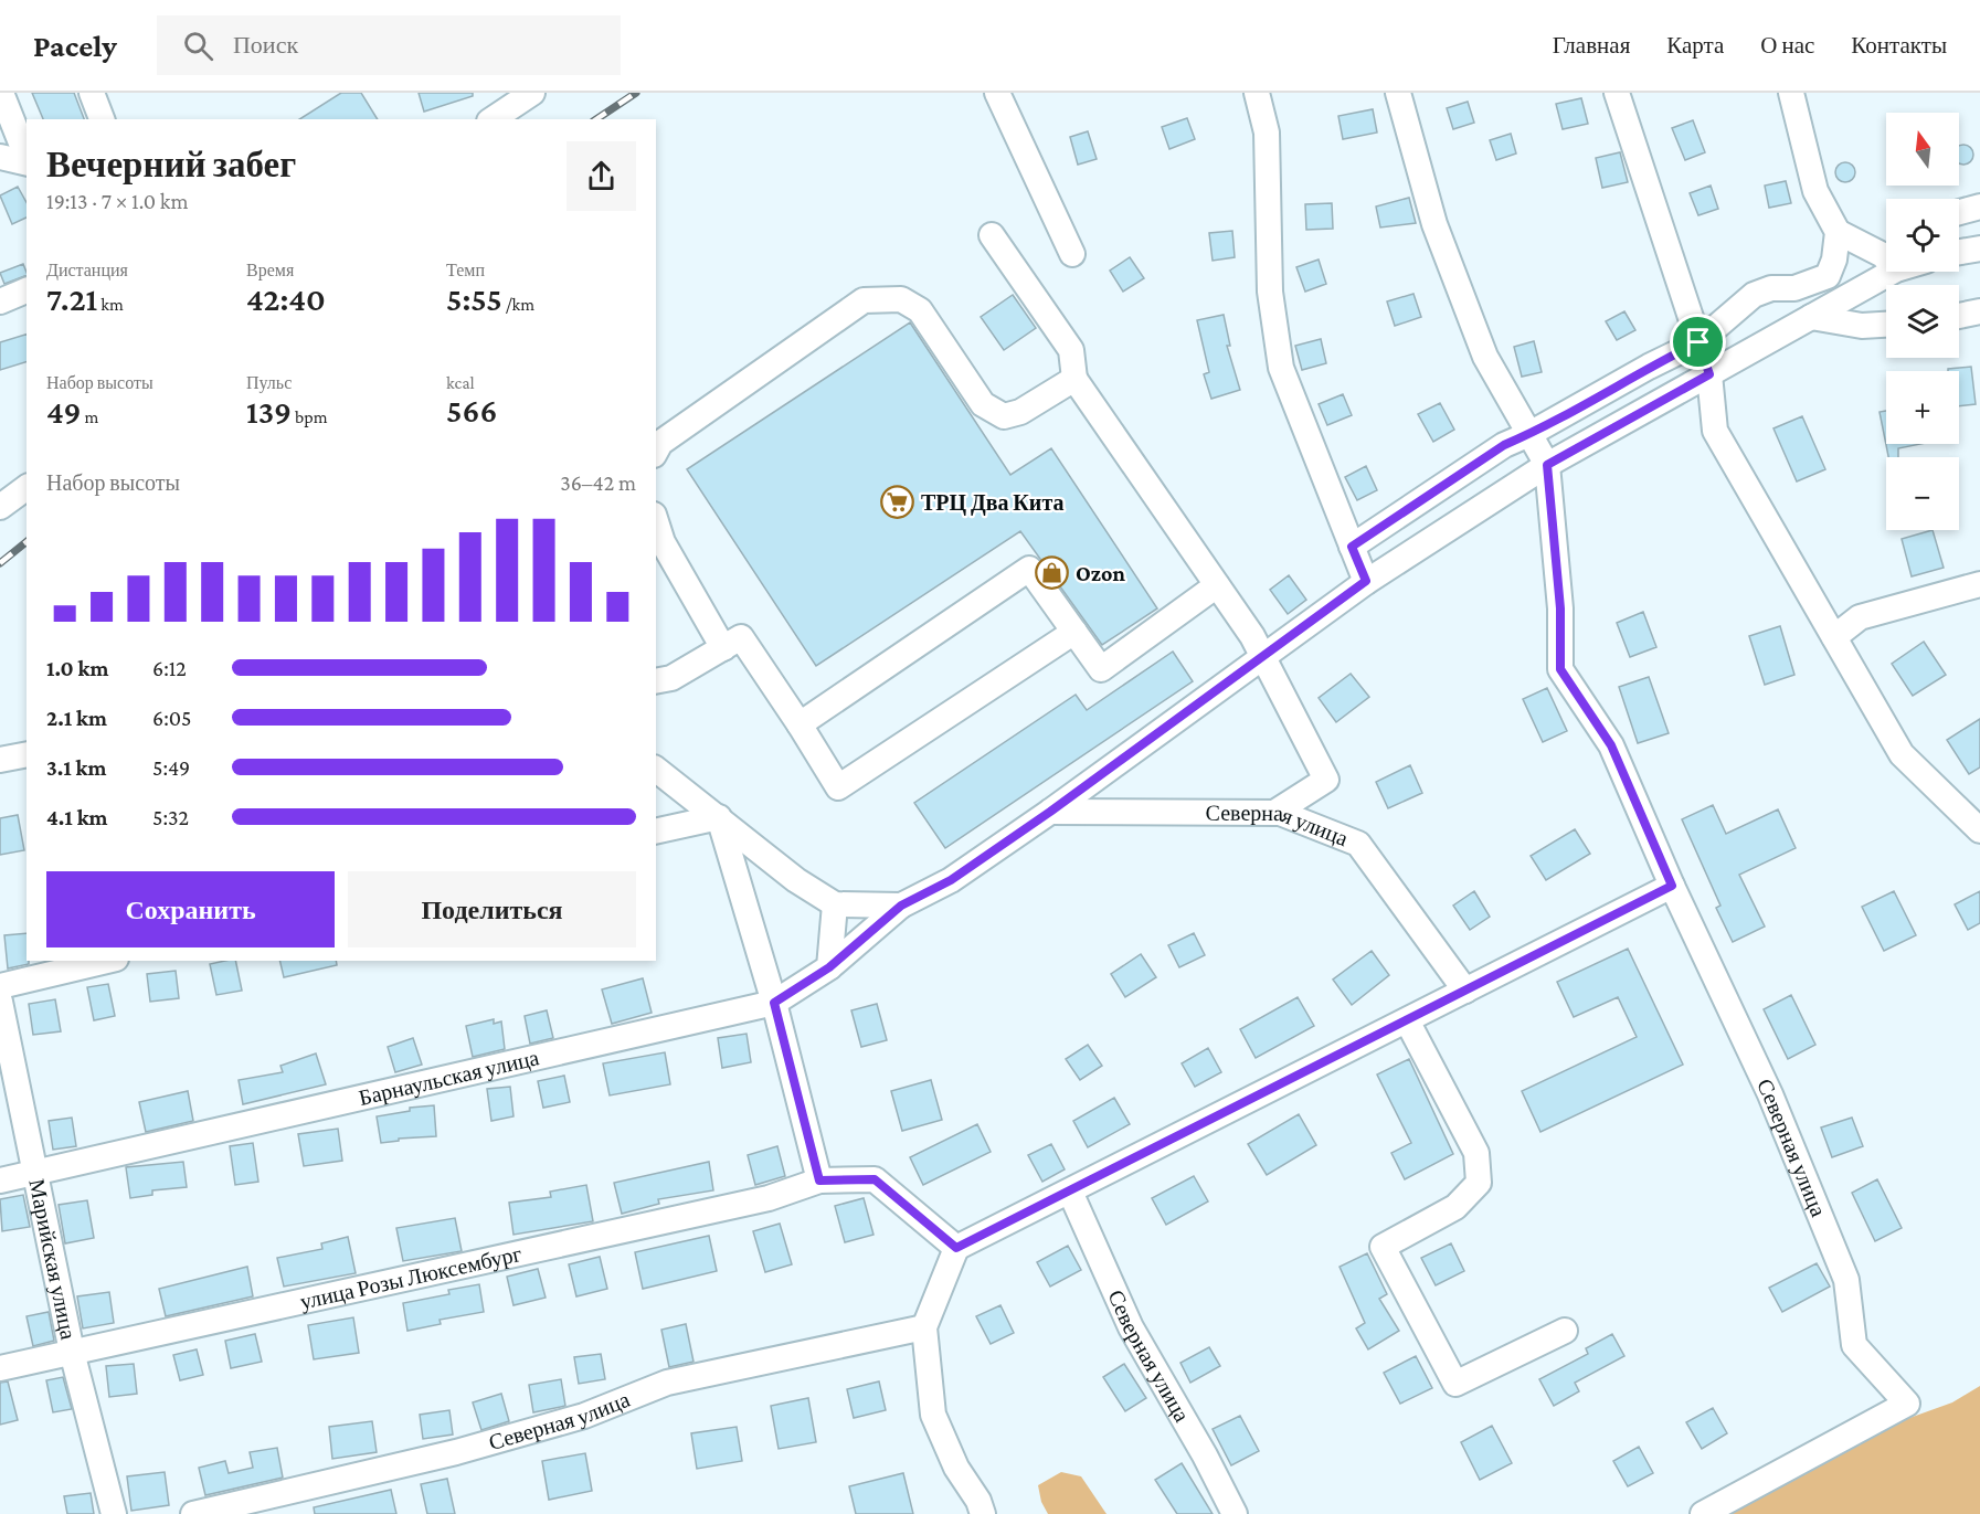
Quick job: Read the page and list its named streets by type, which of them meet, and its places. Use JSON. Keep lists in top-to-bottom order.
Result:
{
  "streets": {
    "street": [
      "Северная улица",
      "Барнаульская улица",
      "Марийская улица",
      "улица Розы Люксембург"
    ]
  },
  "crossings": [
    ["Барнаульская улица", "Марийская улица"],
    ["Марийская улица", "улица Розы Люксембург"]
  ],
  "places": {
    "supermarket": ["ТРЦ Два Кита"],
    "shop": ["Ozon"]
  },
  "north": "top",
  "page": {
    "header": "Pacely",
    "search": "Поиск",
    "nav": [
      "Главная",
      "Карта",
      "О нас",
      "Контакты"
    ],
    "map_buttons": ["+", "−"],
    "heading": ["Вечерний забег", "19:13 · 7 × 1.0 km"],
    "stats": [
      ["Дистанция", "7.21 km"],
      ["Время", "42:40"],
      ["Темп", "5:55 /km"],
      ["Набор высоты", "49 m"],
      ["Пульс", "139 bpm"],
      ["kcal", "566"]
    ],
    "chart": ["Набор высоты", "36–42 m"],
    "list": [
      {
        "name": "1.0 km",
        "note": "6:12"
      },
      {
        "name": "2.1 km",
        "note": "6:05"
      },
      {
        "name": "3.1 km",
        "note": "5:49"
      },
      {
        "name": "4.1 km",
        "note": "5:32"
      }
    ],
    "buttons": ["Сохранить", "Поделиться"]
  }
}
